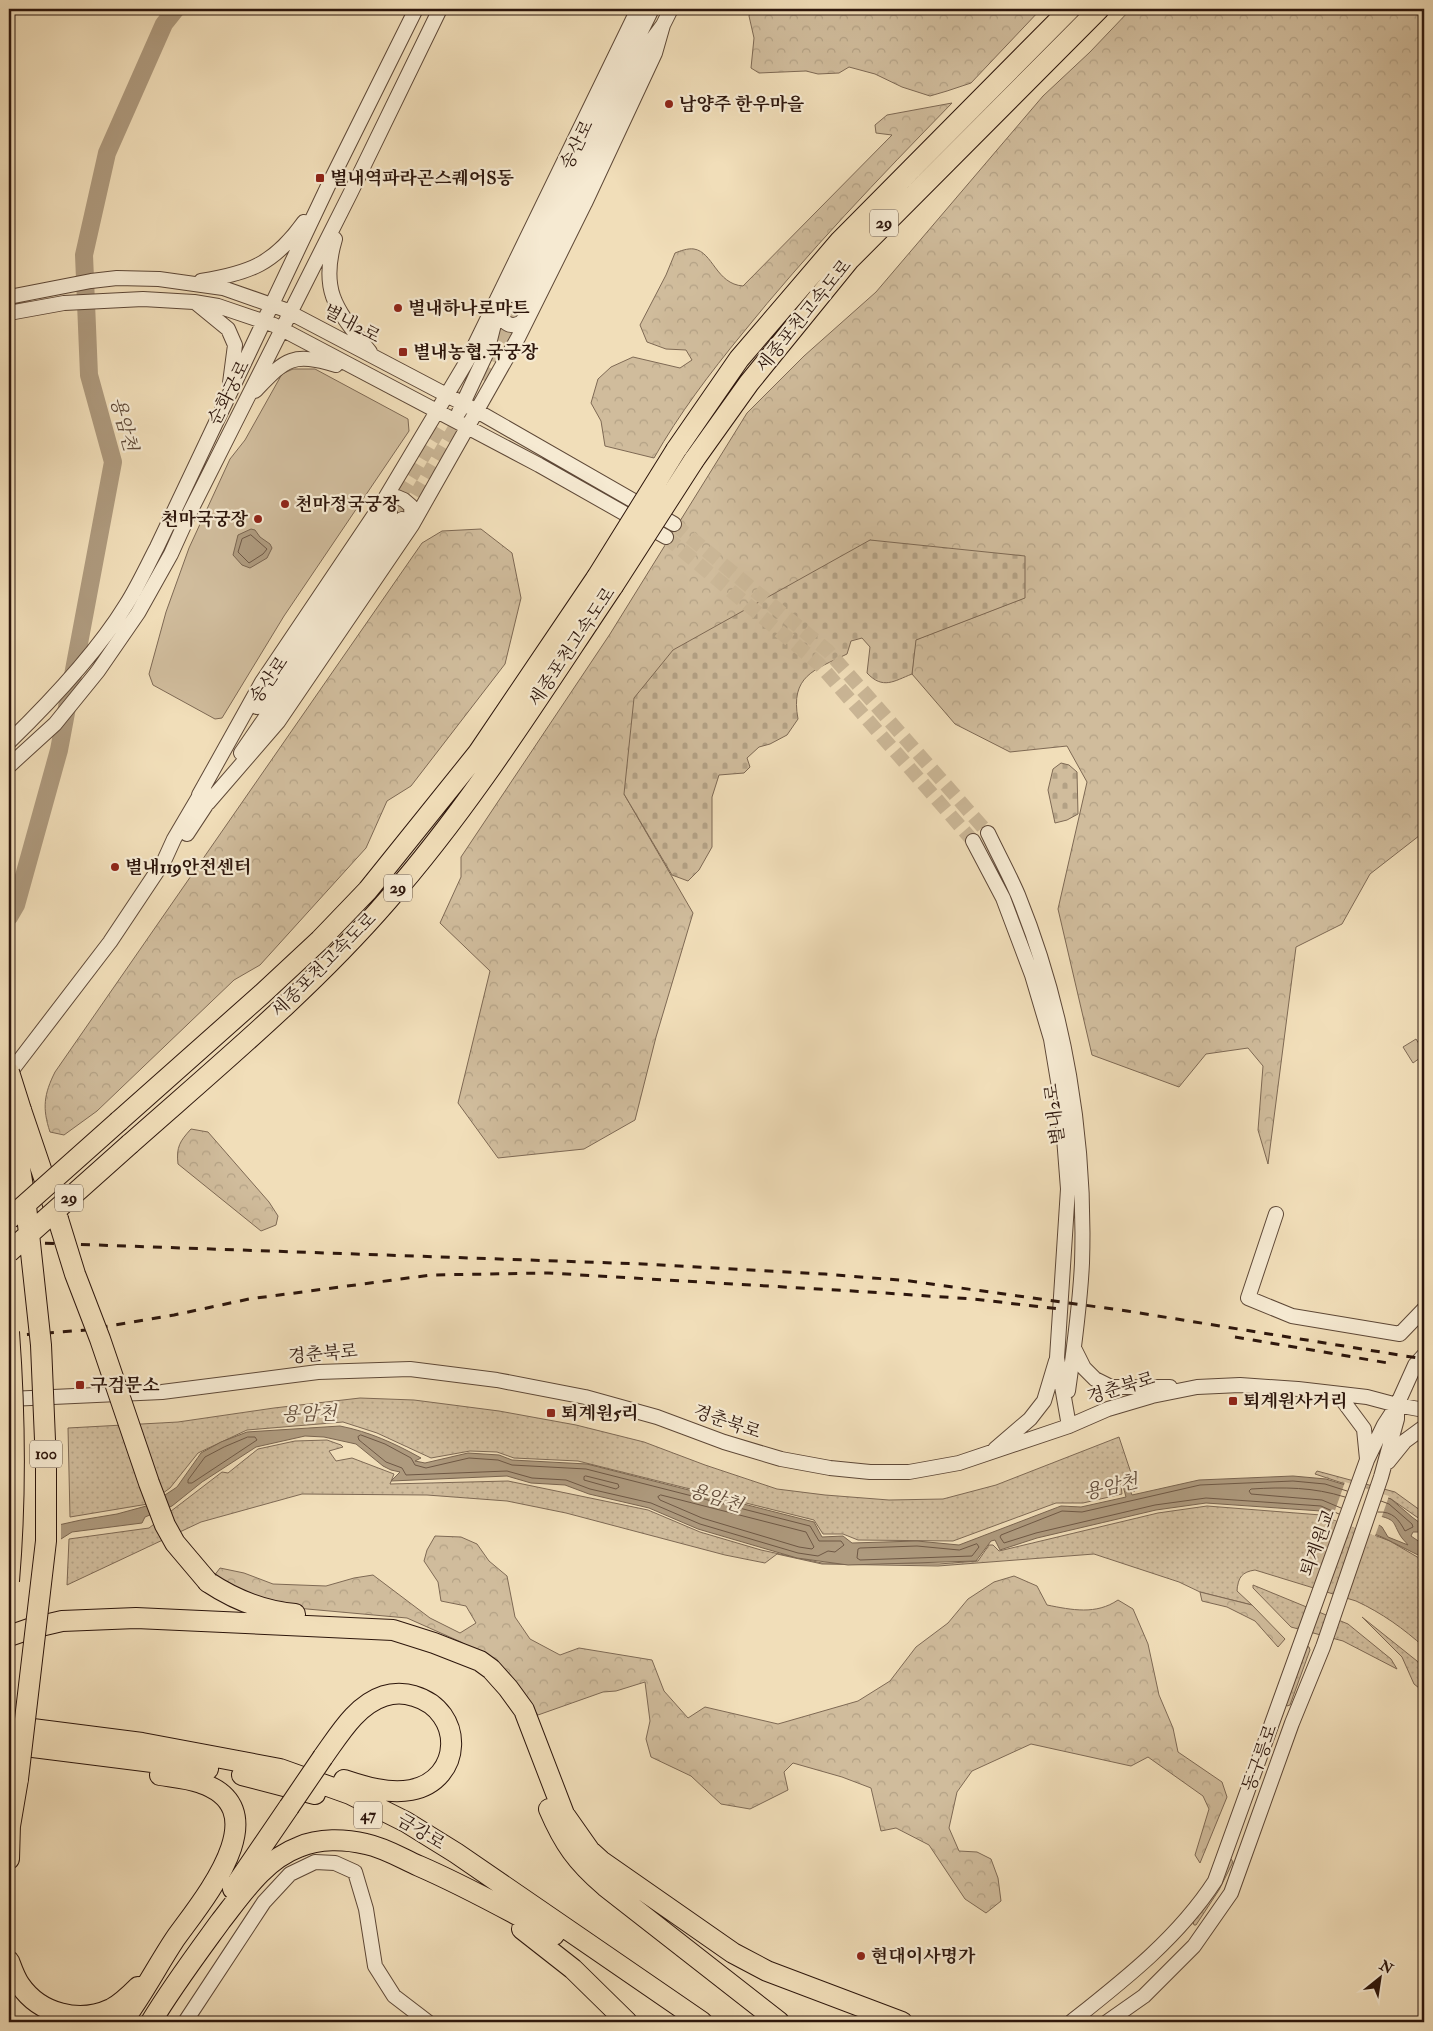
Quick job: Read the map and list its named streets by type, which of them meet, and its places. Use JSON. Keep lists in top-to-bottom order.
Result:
{
  "streets": {
    "highway": [
      "29",
      "세종포천고속도로",
      "100",
      "47",
      "금강로"
    ],
    "street": [
      "송산로",
      "별내2로",
      "순화궁로",
      "경춘북로",
      "퇴계원교",
      "동구릉로"
    ]
  },
  "crossings": [
    ["별내2로", "순화궁로"],
    ["별내2로", "경춘북로"],
    ["퇴계원교", "동구릉로"]
  ],
  "water": ["용암천"],
  "places": {
    "other": [
      "남양주 한우마을",
      "별내하나로마트",
      "천마정국궁장",
      "천마국궁장",
      "별내119안전센터",
      "현대이사명가"
    ],
    "transit": [
      "별내역파라곤스퀘어S동",
      "별내농협.국궁장",
      "구검문소",
      "퇴계원사거리",
      "퇴계원5리"
    ]
  },
  "north": "top right"
}
